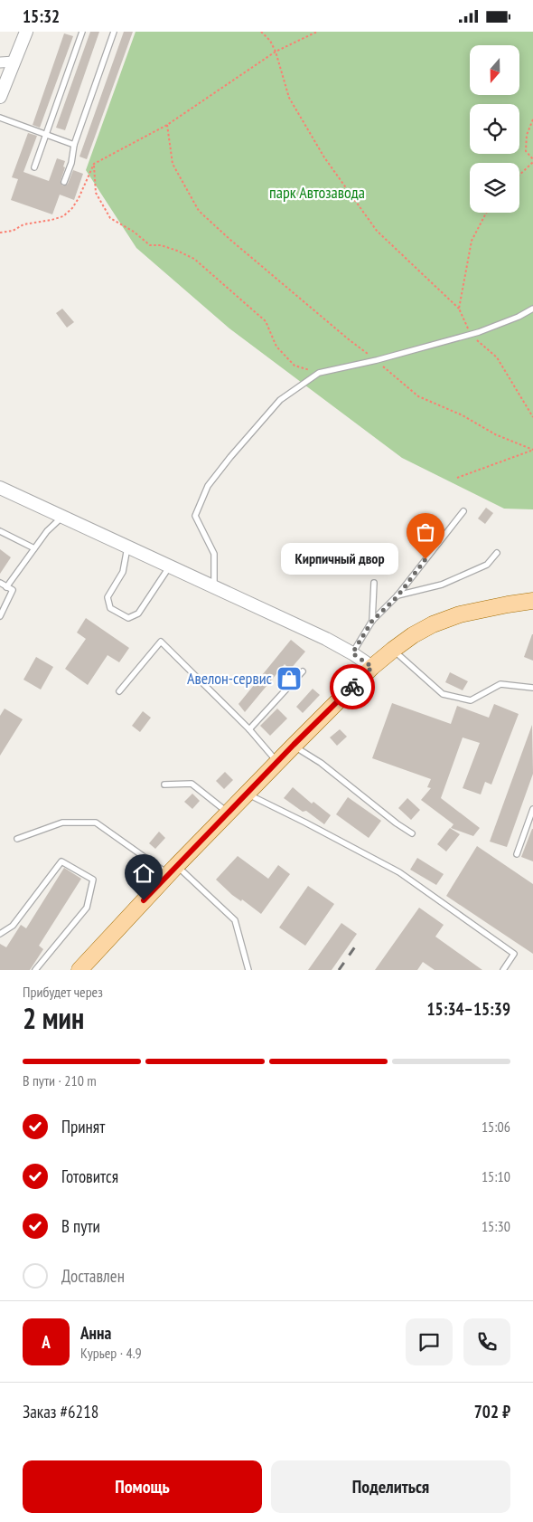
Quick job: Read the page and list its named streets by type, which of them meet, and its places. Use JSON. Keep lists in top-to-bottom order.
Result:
{
  "parks": ["парк Автозавода"],
  "places": {
    "other": ["Кирпичный двор"],
    "shop": ["Авелон-сервис"]
  },
  "north": "bottom",
  "page": {
    "status": "15:32",
    "bubble": "Кирпичный двор",
    "heading": ["2 мин", "Прибудет через", "15:34–15:39"],
    "panel": [
      "Анна",
      "Курьер · 4.9",
      "Заказ #6218",
      "702 ₽"
    ],
    "bar": "В пути · 210 m",
    "list": [
      ["Принят", "15:06"],
      ["Готовится", "15:10"],
      ["В пути", "15:30"],
      "Доставлен"
    ],
    "round": "А",
    "buttons": ["Помощь", "Поделиться"]
  }
}
